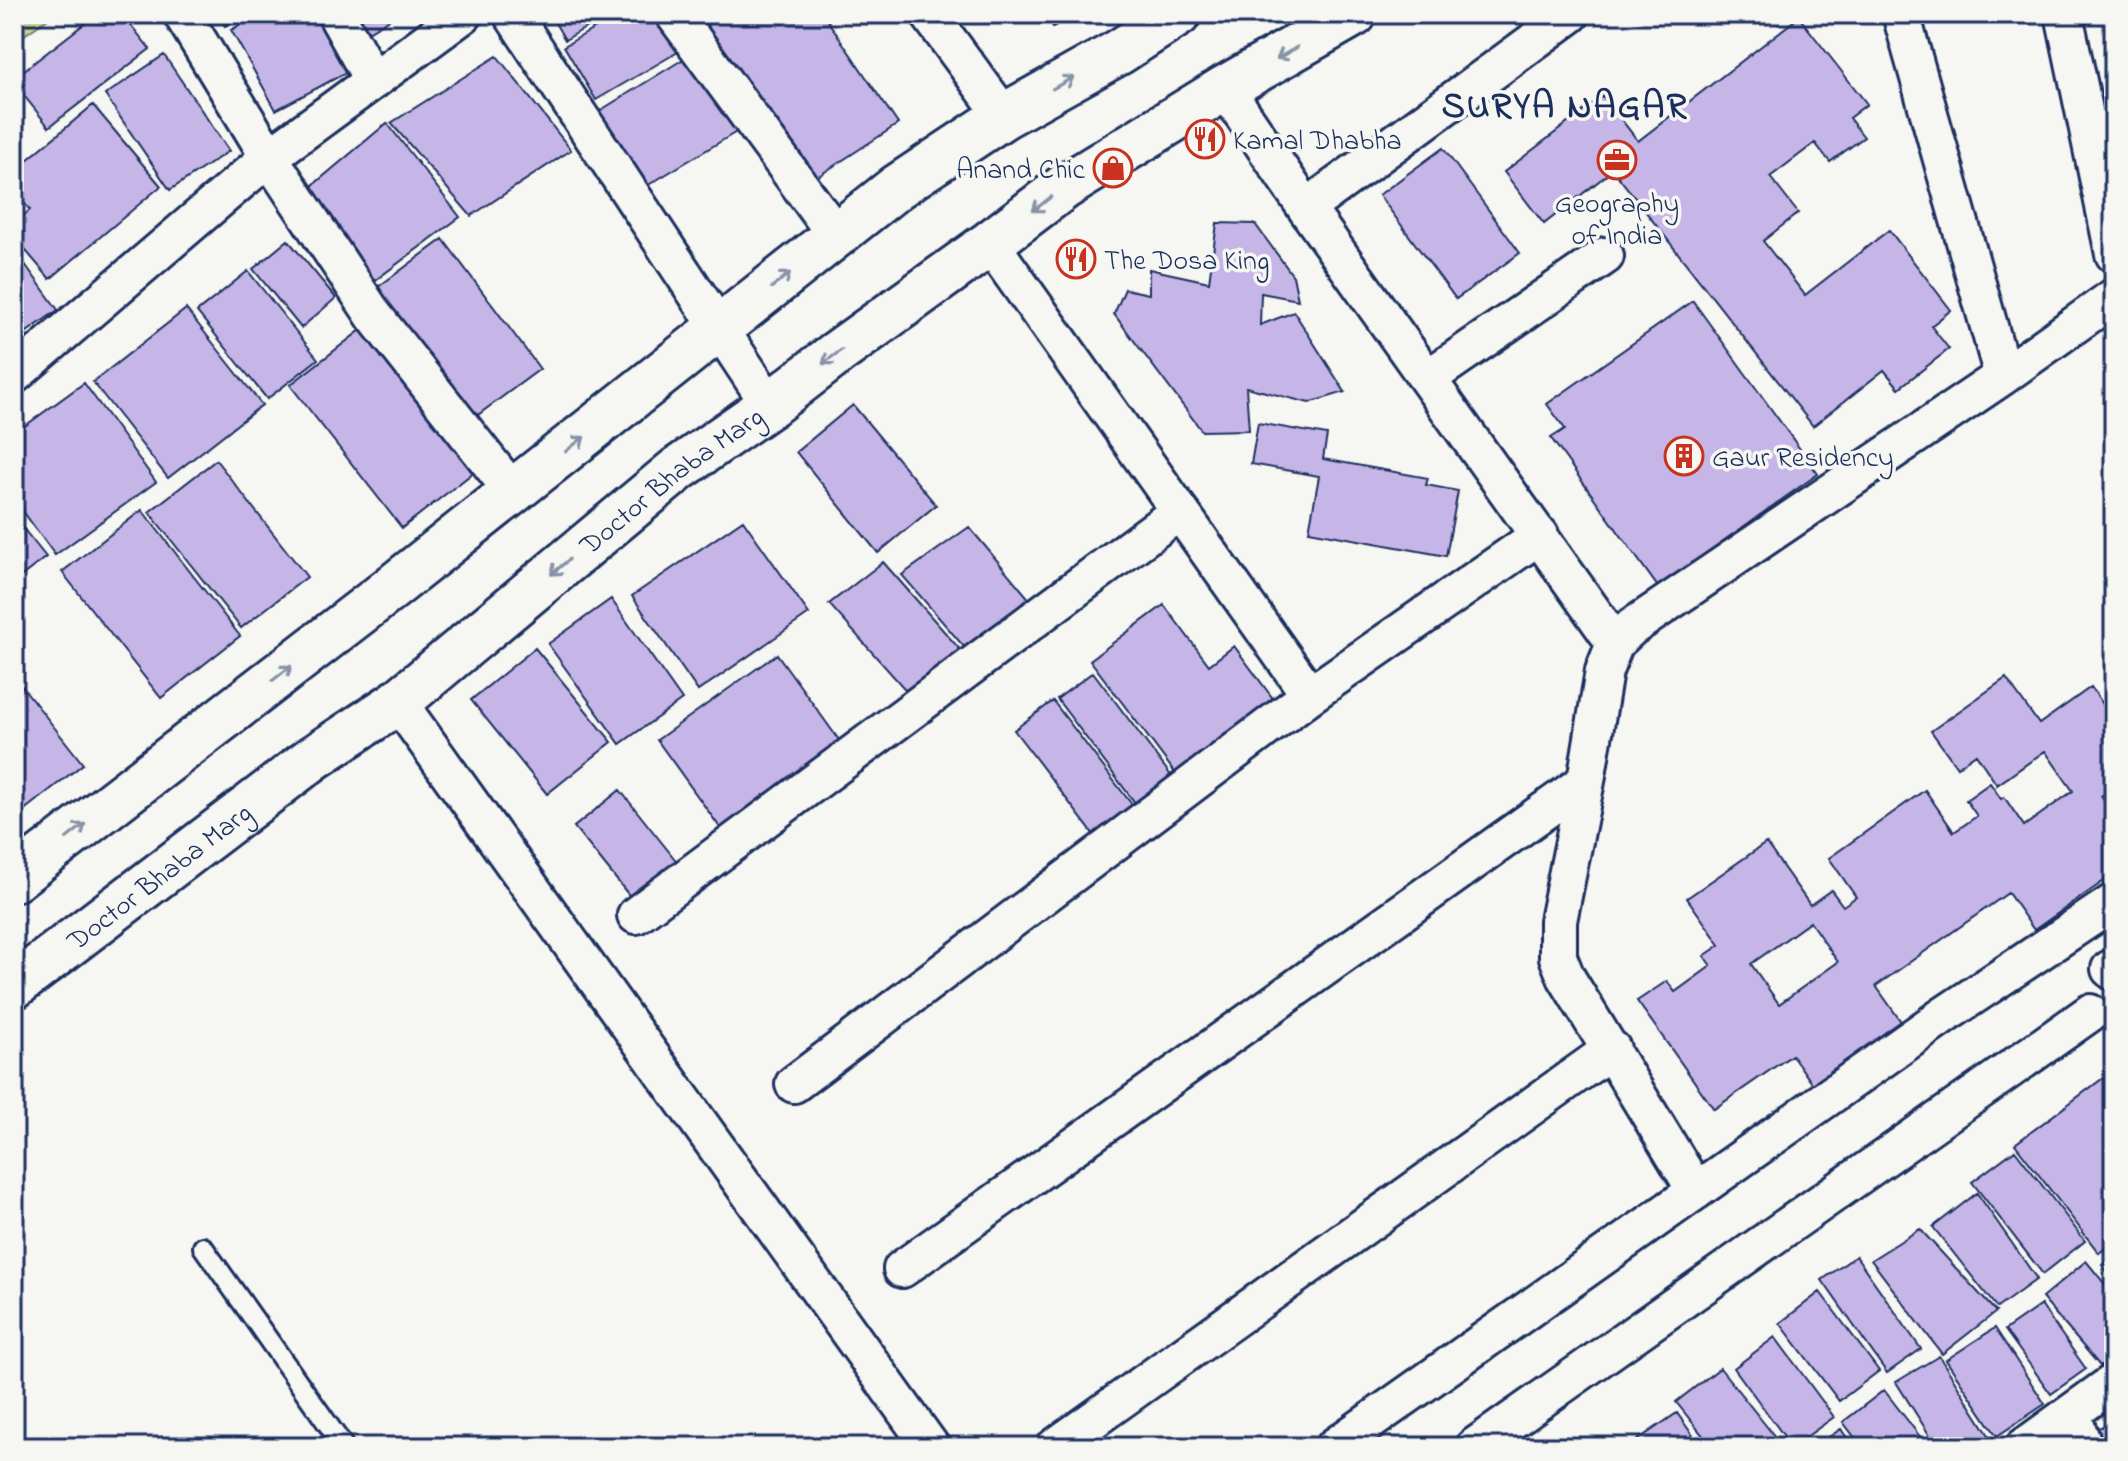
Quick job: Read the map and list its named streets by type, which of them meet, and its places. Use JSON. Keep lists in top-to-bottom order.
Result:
{
  "streets": {
    "street": ["Doctor Bhaba Marg"]
  },
  "districts": ["SURYA NAGAR"],
  "places": {
    "restaurant": ["Kamal Dhabha", "The Dosa King"],
    "office": ["Geography of India"],
    "shop": ["Anand Chic"],
    "building": ["Gaur Residency"]
  }
}
